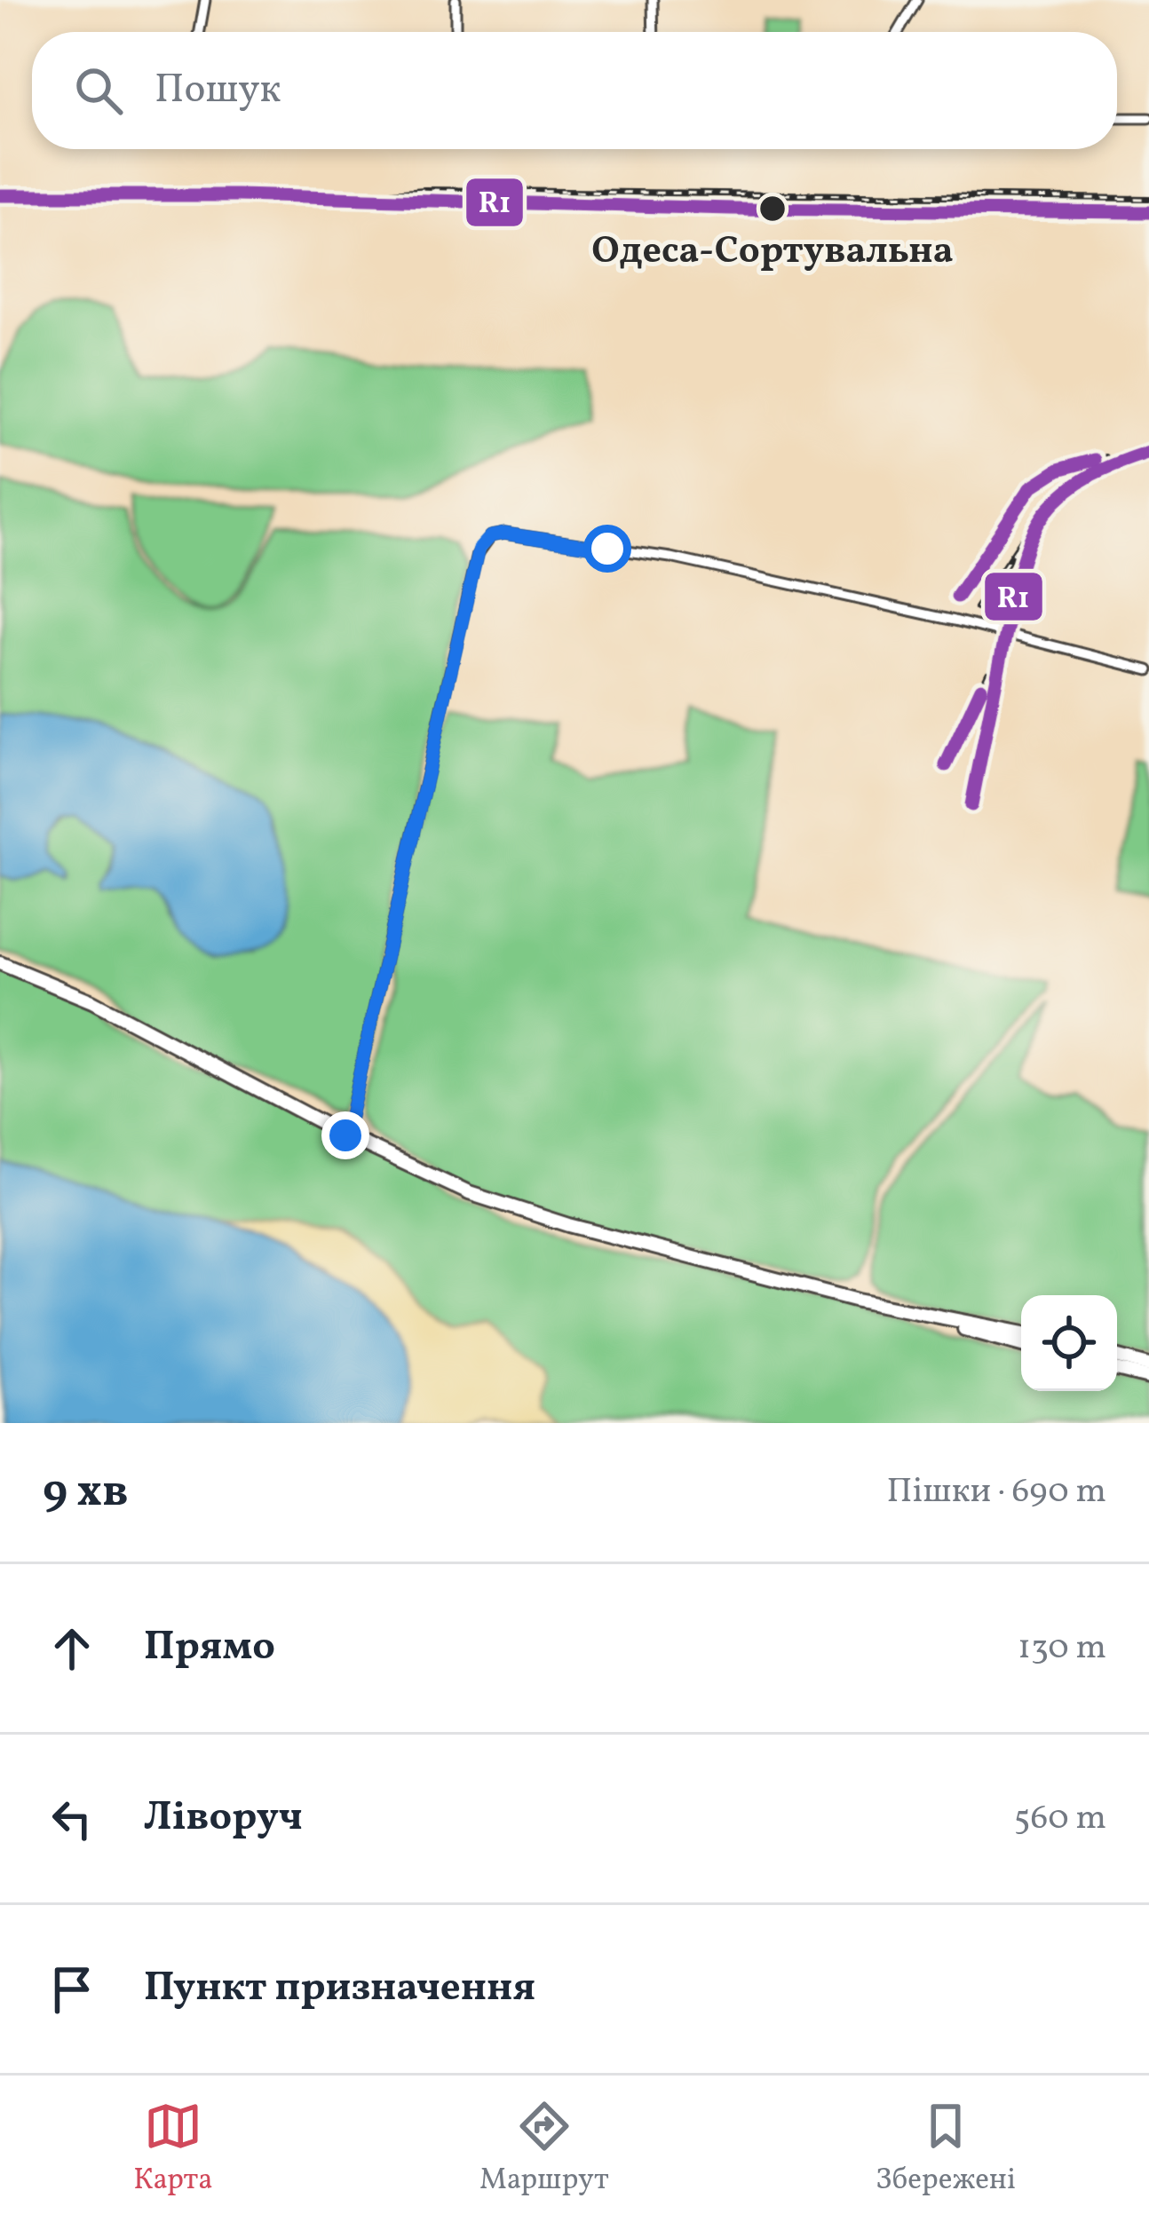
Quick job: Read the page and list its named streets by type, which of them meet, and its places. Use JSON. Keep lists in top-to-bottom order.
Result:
{
  "places": ["Одеса-Сортувальна"],
  "lines": ["transit line R1"],
  "page": {
    "search": "Пошук",
    "heading": ["9 хв", "Пішки · 690 m"],
    "list": [
      ["Прямо", "130 m"],
      ["Ліворуч", "560 m"],
      "Пункт призначення"
    ],
    "nav": ["Карта", "Маршрут", "Збережені"]
  }
}
